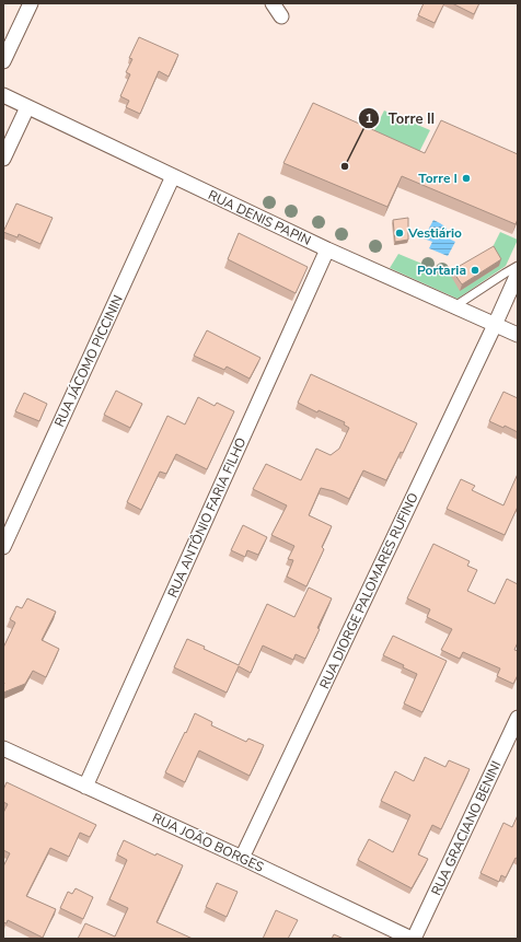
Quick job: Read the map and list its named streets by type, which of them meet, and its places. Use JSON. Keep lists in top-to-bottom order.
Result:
{
  "streets": {
    "street": [
      "RUA DENIS PAPIN",
      "RUA JÁCOMO PICCININ",
      "RUA ANTÔNIO FARIA FILHO",
      "RUA DIORGE PALOMARES RUFINO",
      "RUA GRACIANO BENINI",
      "RUA JOÃO BORGES"
    ]
  },
  "crossings": [
    ["RUA DENIS PAPIN", "RUA JÁCOMO PICCININ"],
    ["RUA DENIS PAPIN", "RUA ANTÔNIO FARIA FILHO"],
    ["RUA DENIS PAPIN", "RUA DIORGE PALOMARES RUFINO"],
    ["RUA ANTÔNIO FARIA FILHO", "RUA JOÃO BORGES"],
    ["RUA DIORGE PALOMARES RUFINO", "RUA JOÃO BORGES"],
    ["RUA GRACIANO BENINI", "RUA JOÃO BORGES"]
  ],
  "places": [
    "Torre II",
    "Torre I",
    "Vestiário",
    "Portaria"
  ]
}
